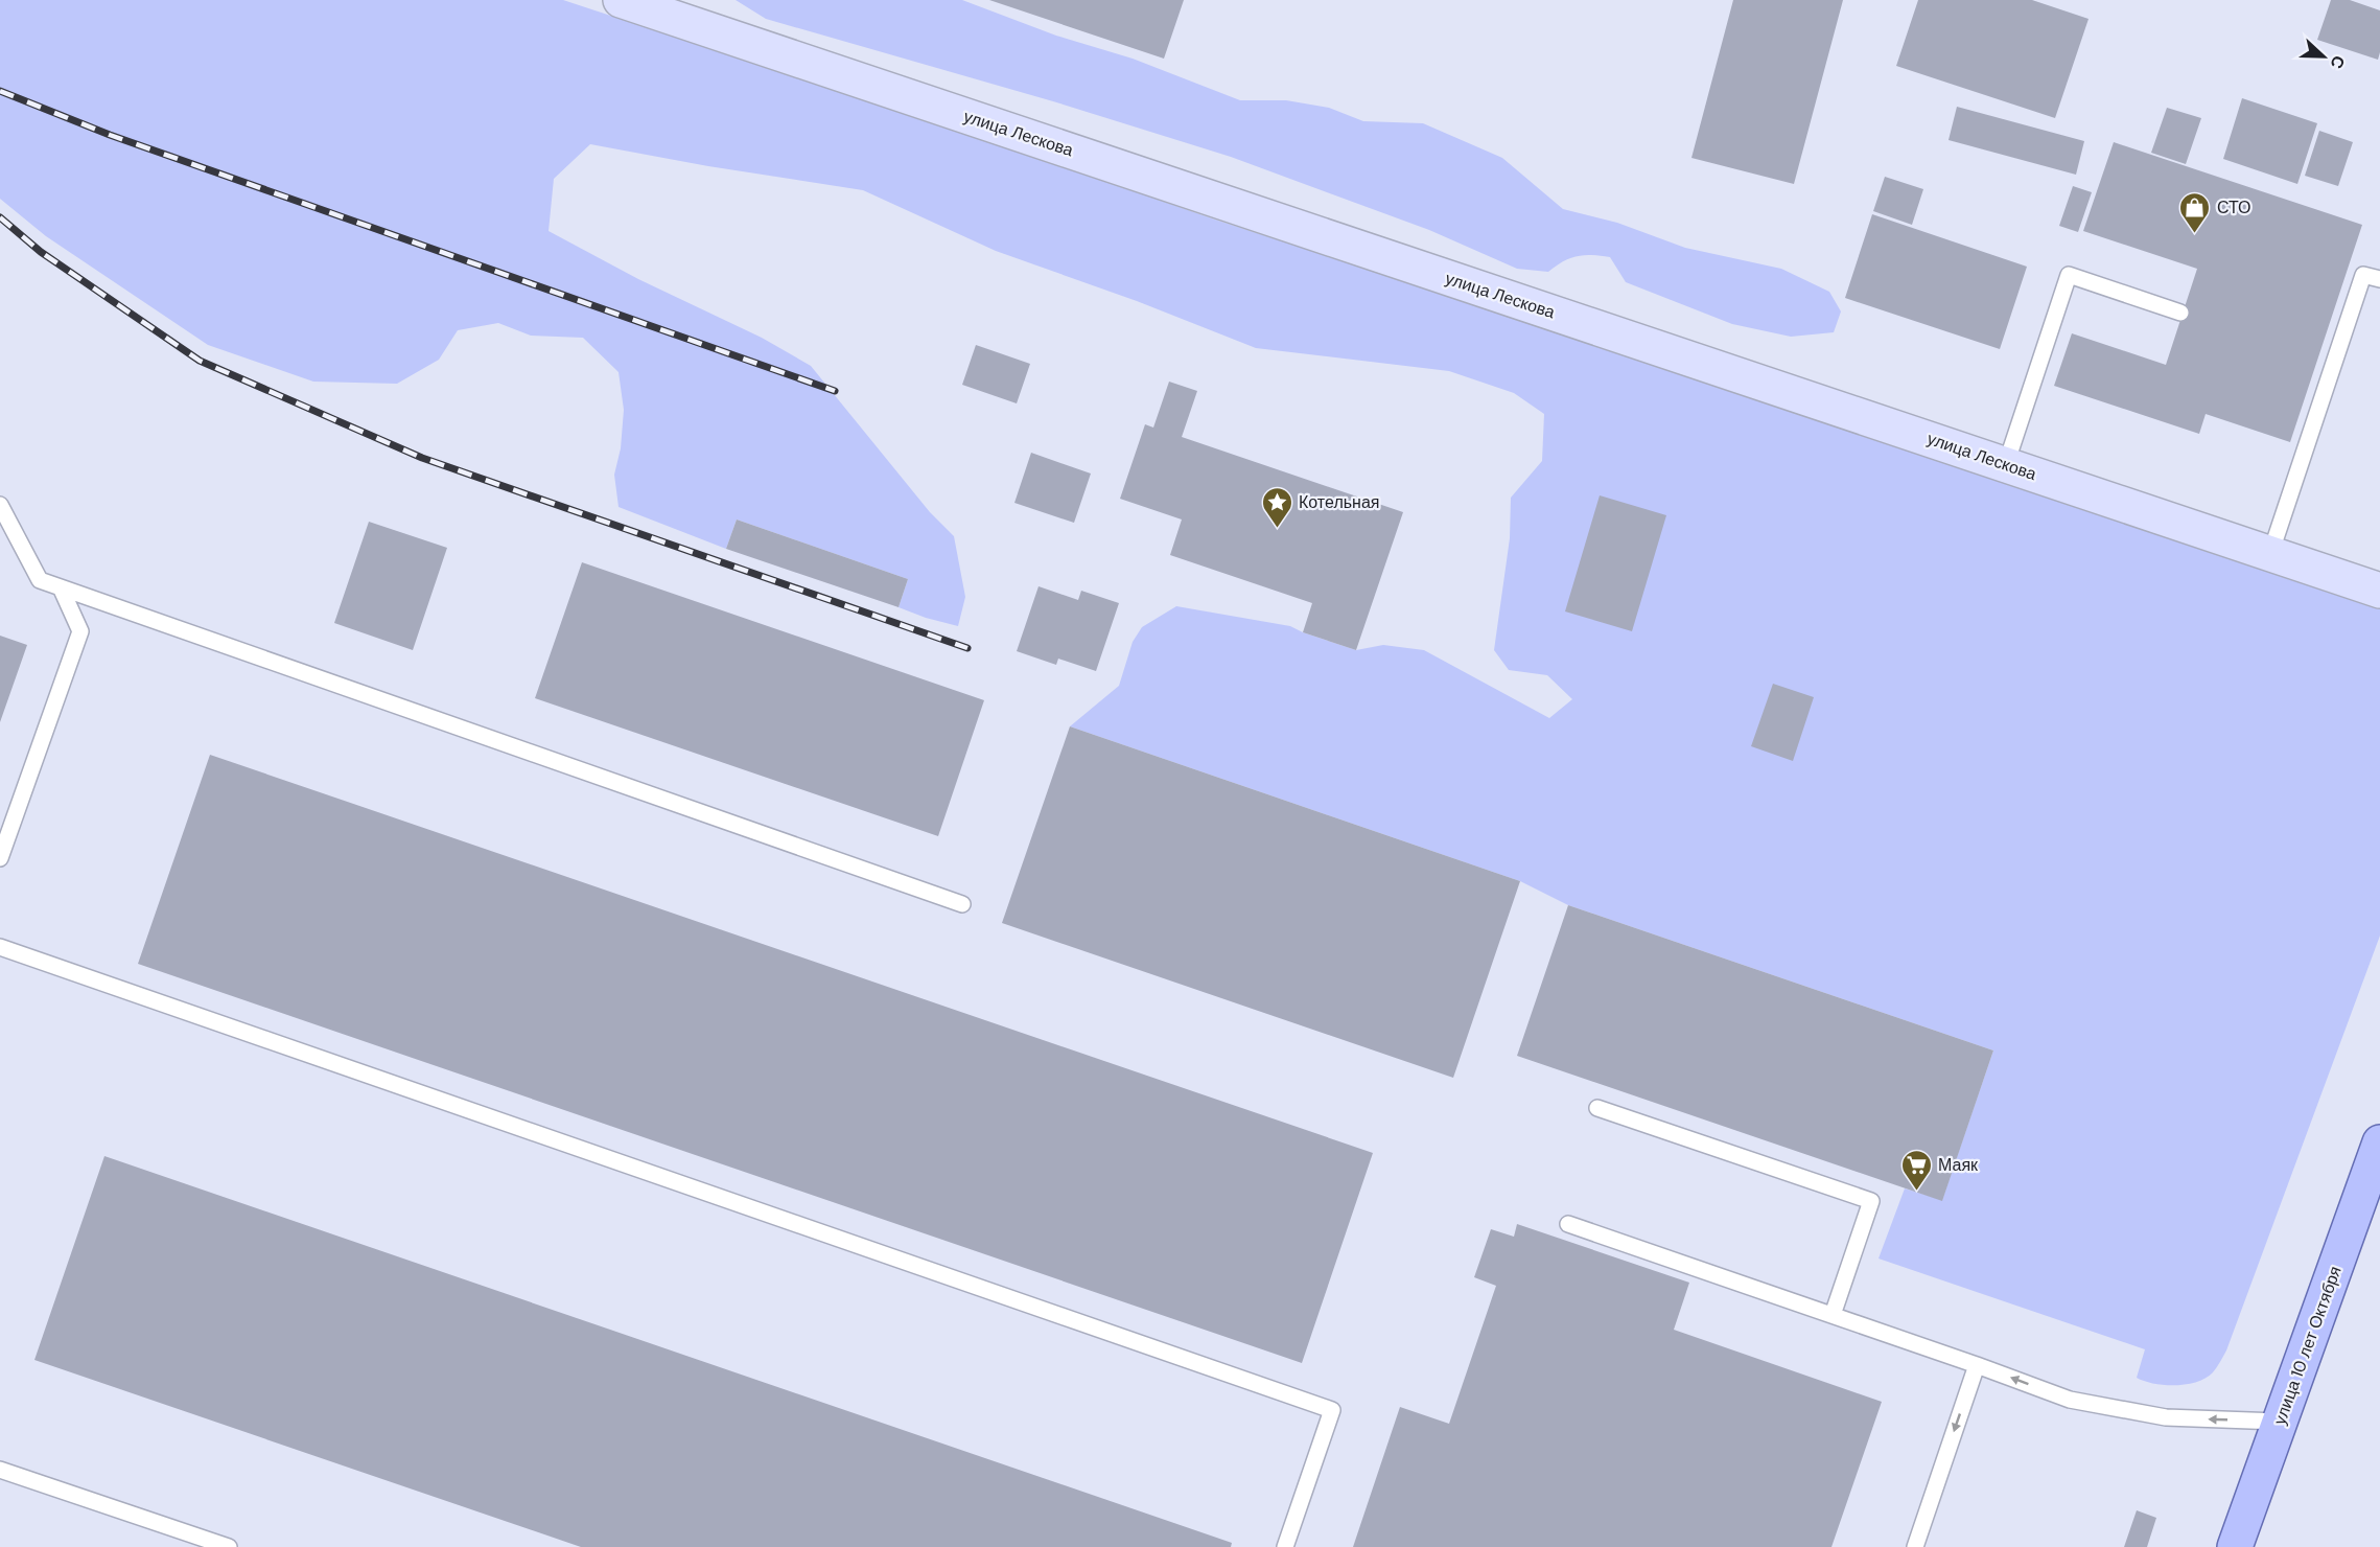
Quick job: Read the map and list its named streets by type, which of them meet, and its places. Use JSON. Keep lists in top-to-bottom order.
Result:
{
  "streets": {
    "main road": ["улица Лескова", "улица 10 лет Октября"]
  },
  "places": {
    "shop": ["СТО"],
    "place": ["Котельная"],
    "supermarket": ["Маяк"]
  },
  "north": "right"
}
